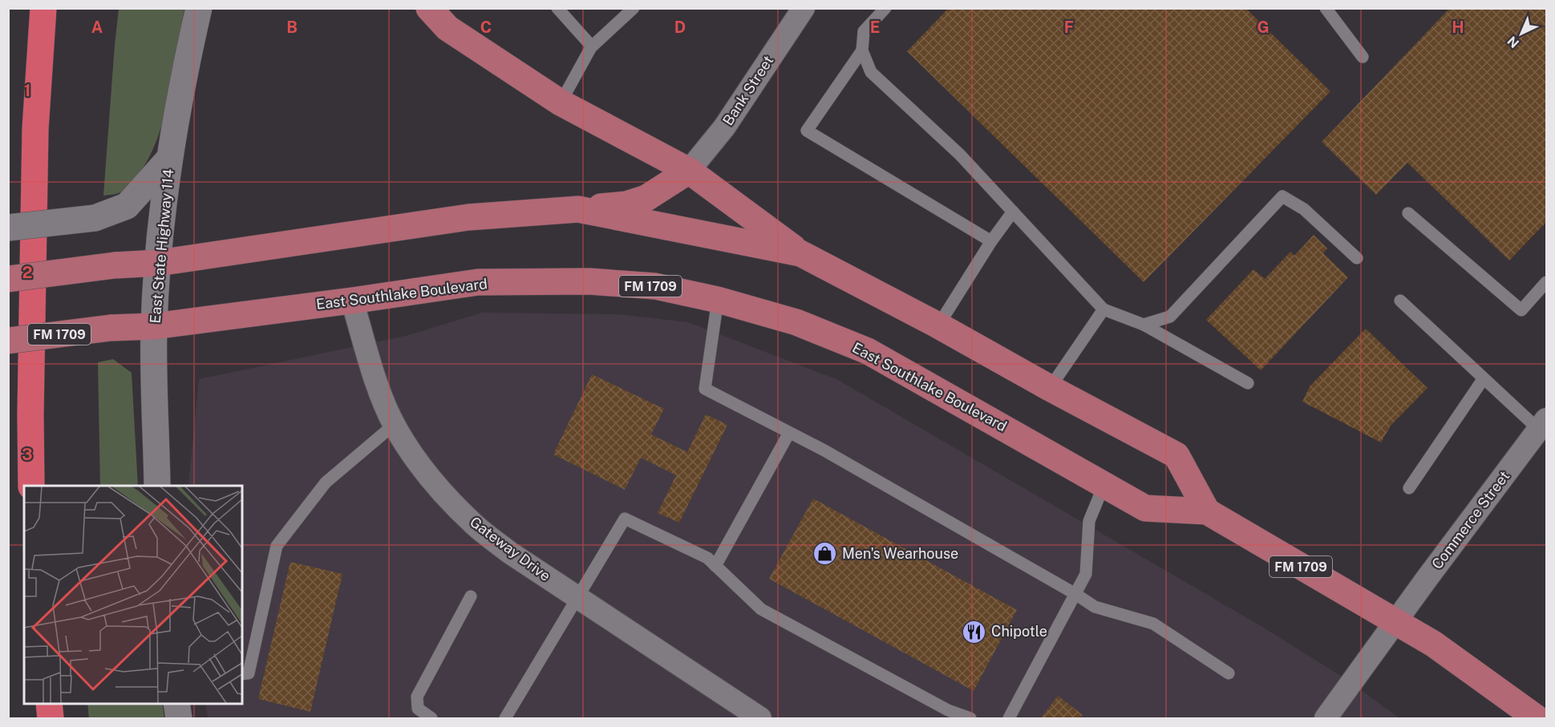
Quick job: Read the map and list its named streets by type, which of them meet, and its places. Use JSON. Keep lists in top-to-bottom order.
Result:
{
  "streets": {
    "main road": ["East State Highway 114", "FM 1709", "East Southlake Boulevard"],
    "street": ["Bank Street", "Commerce Street", "Gateway Drive"]
  },
  "crossings": [
    ["East State Highway 114", "East Southlake Boulevard"],
    ["East Southlake Boulevard", "Commerce Street"],
    ["East Southlake Boulevard", "Gateway Drive"]
  ],
  "places": {
    "shop": ["Men's Wearhouse"],
    "restaurant": ["Chipotle"]
  },
  "north": "bottom left",
  "grid": {
    "columns": [
      "A",
      "B",
      "C",
      "D",
      "E",
      "F",
      "G",
      "H"
    ],
    "rows": ["1", "2", "3"]
  }
}
